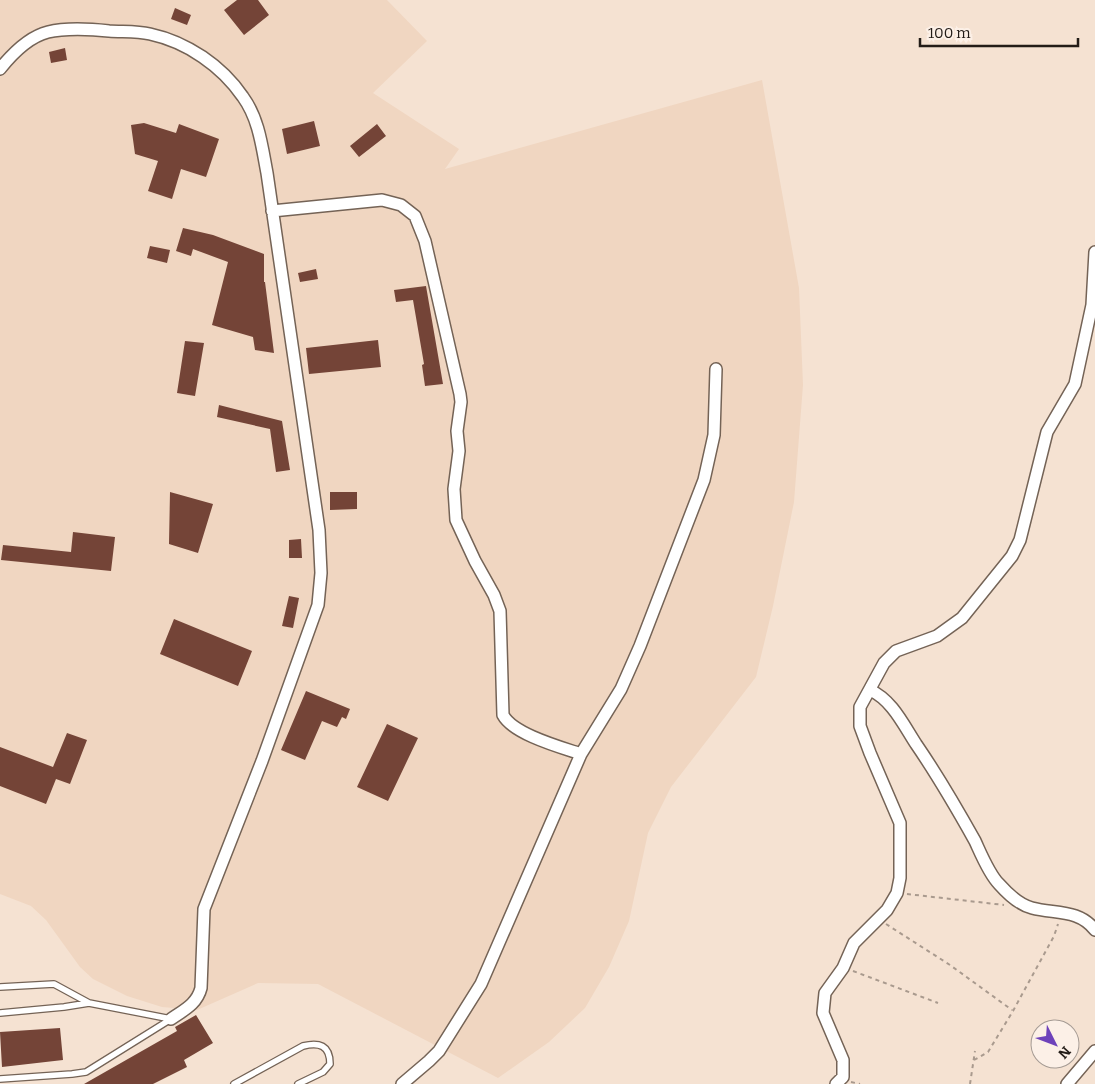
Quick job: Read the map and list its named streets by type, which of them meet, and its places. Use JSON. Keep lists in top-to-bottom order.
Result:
{
  "scale_bar": "100 m",
  "north": "bottom right"
}
